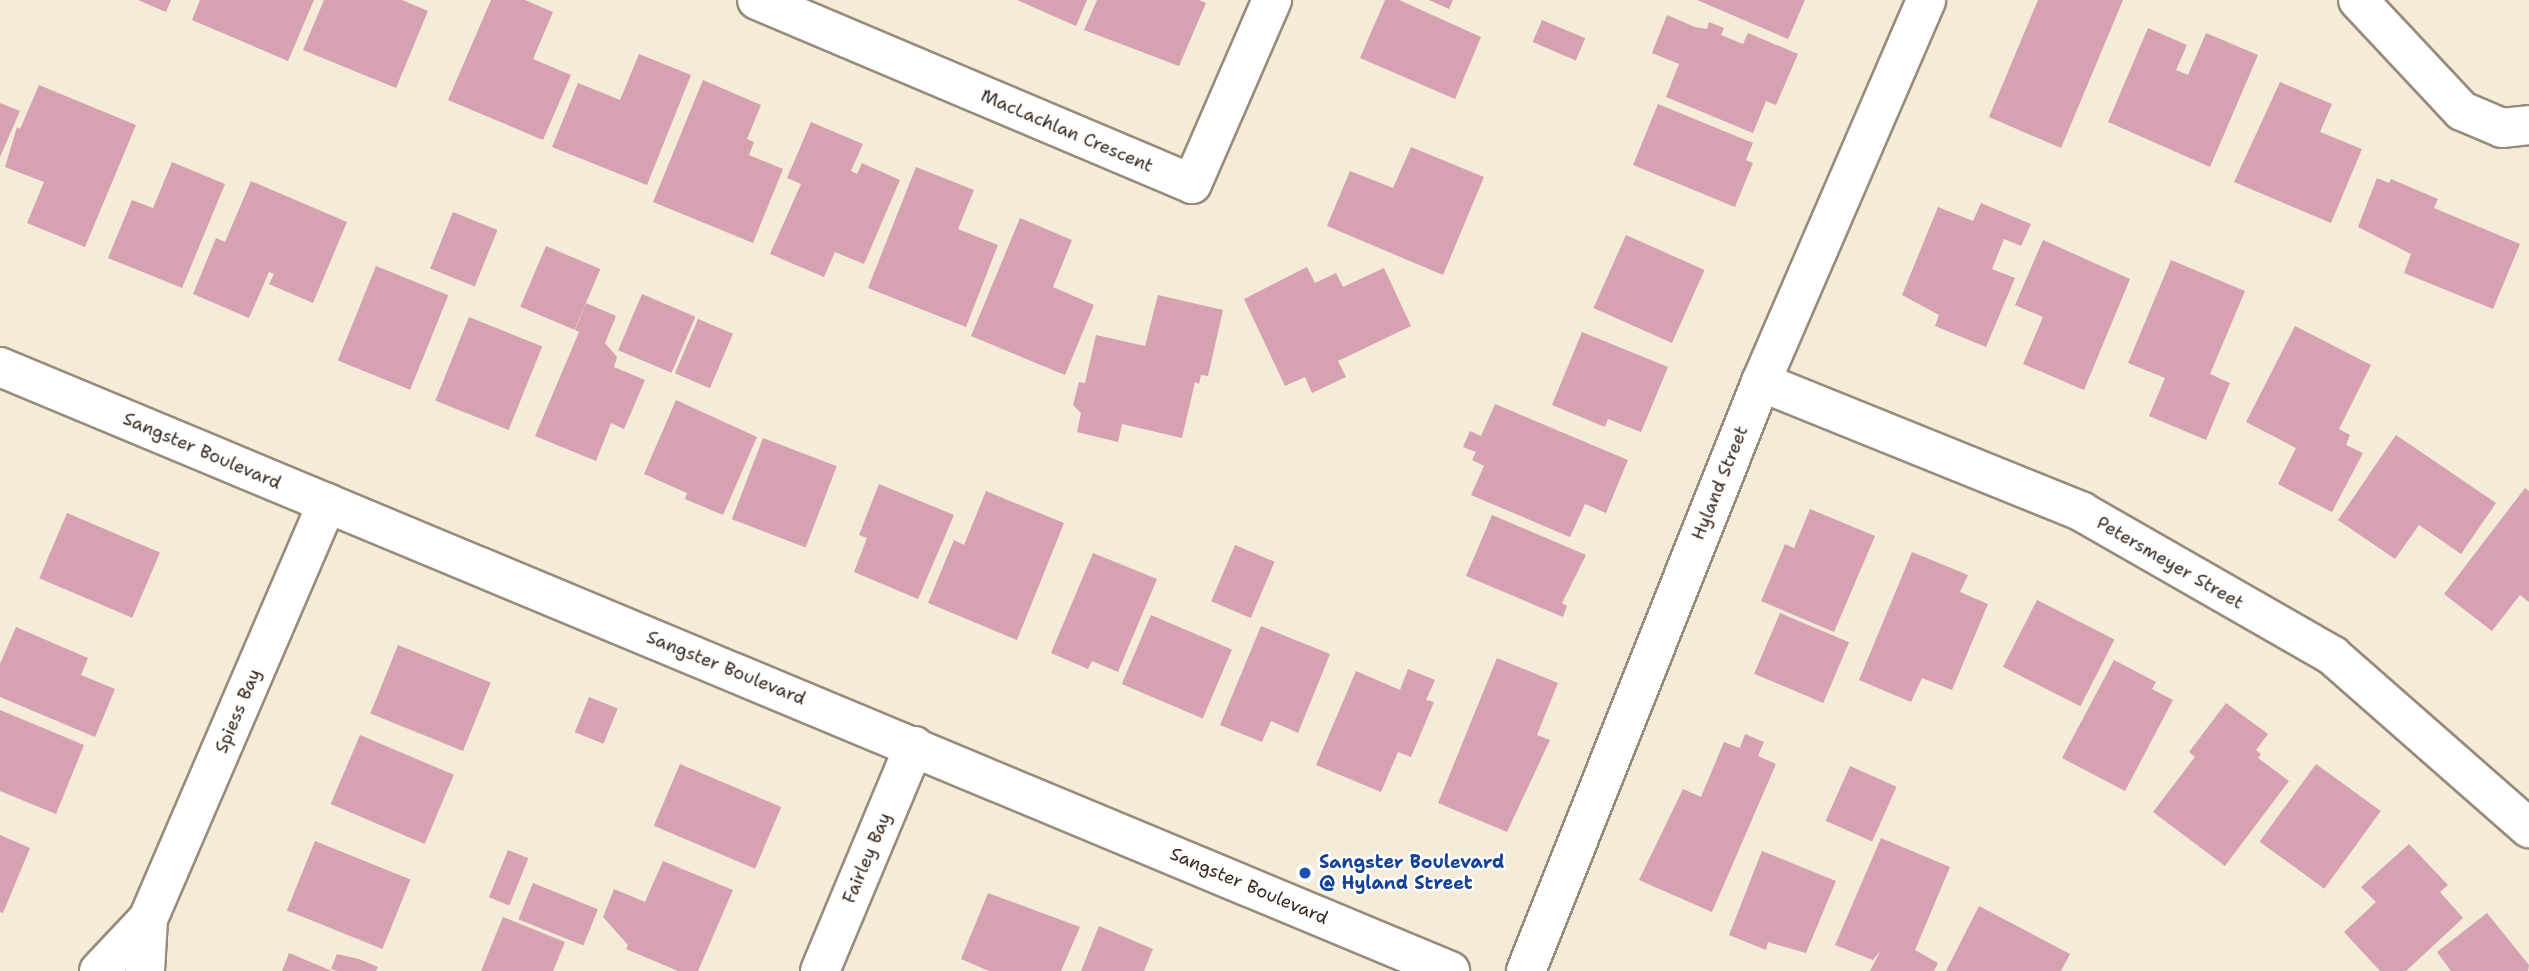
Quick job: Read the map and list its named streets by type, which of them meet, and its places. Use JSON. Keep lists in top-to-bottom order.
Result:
{
  "streets": {
    "street": [
      "MacLachlan Crescent",
      "Sangster Boulevard",
      "Hyland Street",
      "Petersmeyer Street",
      "Spiess Bay",
      "Fairley Bay"
    ]
  },
  "crossings": [
    ["Sangster Boulevard", "Spiess Bay"],
    ["Sangster Boulevard", "Fairley Bay"],
    ["Hyland Street", "Petersmeyer Street"]
  ],
  "places": ["Sangster Boulevard @ Hyland Street"]
}
